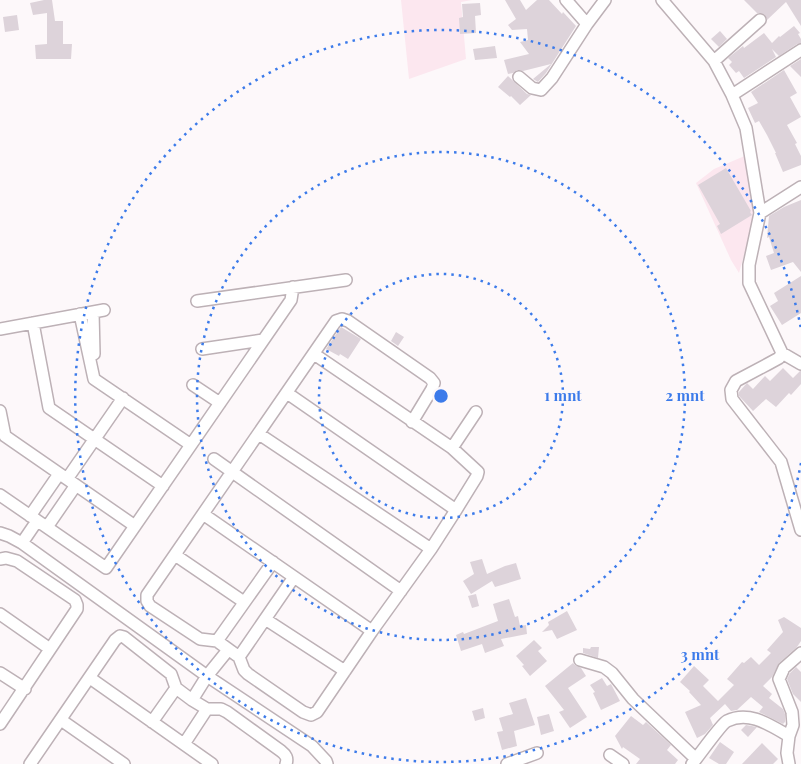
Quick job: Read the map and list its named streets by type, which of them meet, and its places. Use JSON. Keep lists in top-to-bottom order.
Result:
{
  "rings": ["1 mnt", "2 mnt", "3 mnt"]
}
